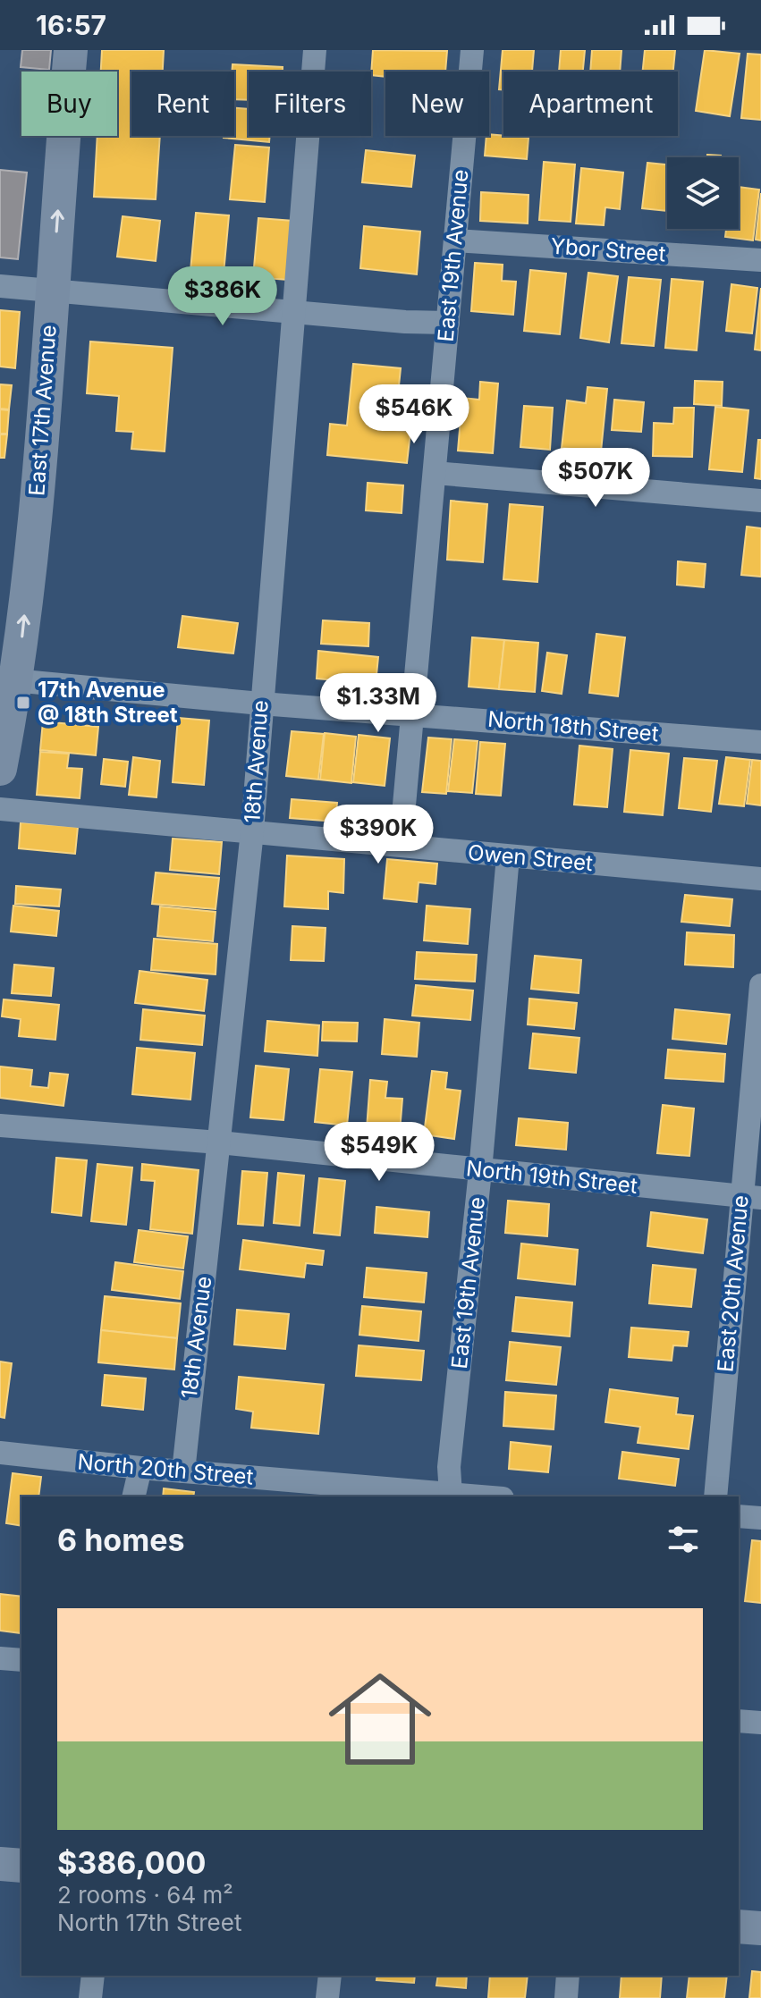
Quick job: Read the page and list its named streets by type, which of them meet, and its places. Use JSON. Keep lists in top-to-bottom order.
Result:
{
  "streets": {
    "main road": ["East 17th Avenue"],
    "street": [
      "Ybor Street",
      "East 19th Avenue",
      "North 18th Street",
      "18th Avenue",
      "Owen Street",
      "North 19th Street",
      "East 20th Avenue",
      "North 20th Street"
    ]
  },
  "crossings": [
    ["Ybor Street", "East 19th Avenue"],
    ["East 19th Avenue", "North 18th Street"],
    ["East 19th Avenue", "Owen Street"],
    ["East 19th Avenue", "North 19th Street"],
    ["East 19th Avenue", "North 20th Street"],
    ["East 17th Avenue", "North 18th Street"],
    ["North 18th Street", "18th Avenue"],
    ["18th Avenue", "Owen Street"],
    ["18th Avenue", "North 19th Street"],
    ["18th Avenue", "North 20th Street"],
    ["North 19th Street", "East 20th Avenue"]
  ],
  "one_way": ["East 17th Avenue"],
  "places": {
    "transit": ["17th Avenue @ 18th Street"]
  },
  "page": {
    "status": "16:57",
    "chip": [
      "Buy",
      "Rent",
      "Filters",
      "New",
      "Apartment"
    ],
    "price": [
      "$386K",
      "$546K",
      "$507K",
      "$1.33M",
      "$390K",
      "$549K"
    ],
    "heading": "6 homes",
    "list": [
      {
        "name": "$386,000",
        "note": "2 rooms · 64 m² · North 17th Street"
      }
    ]
  }
}
